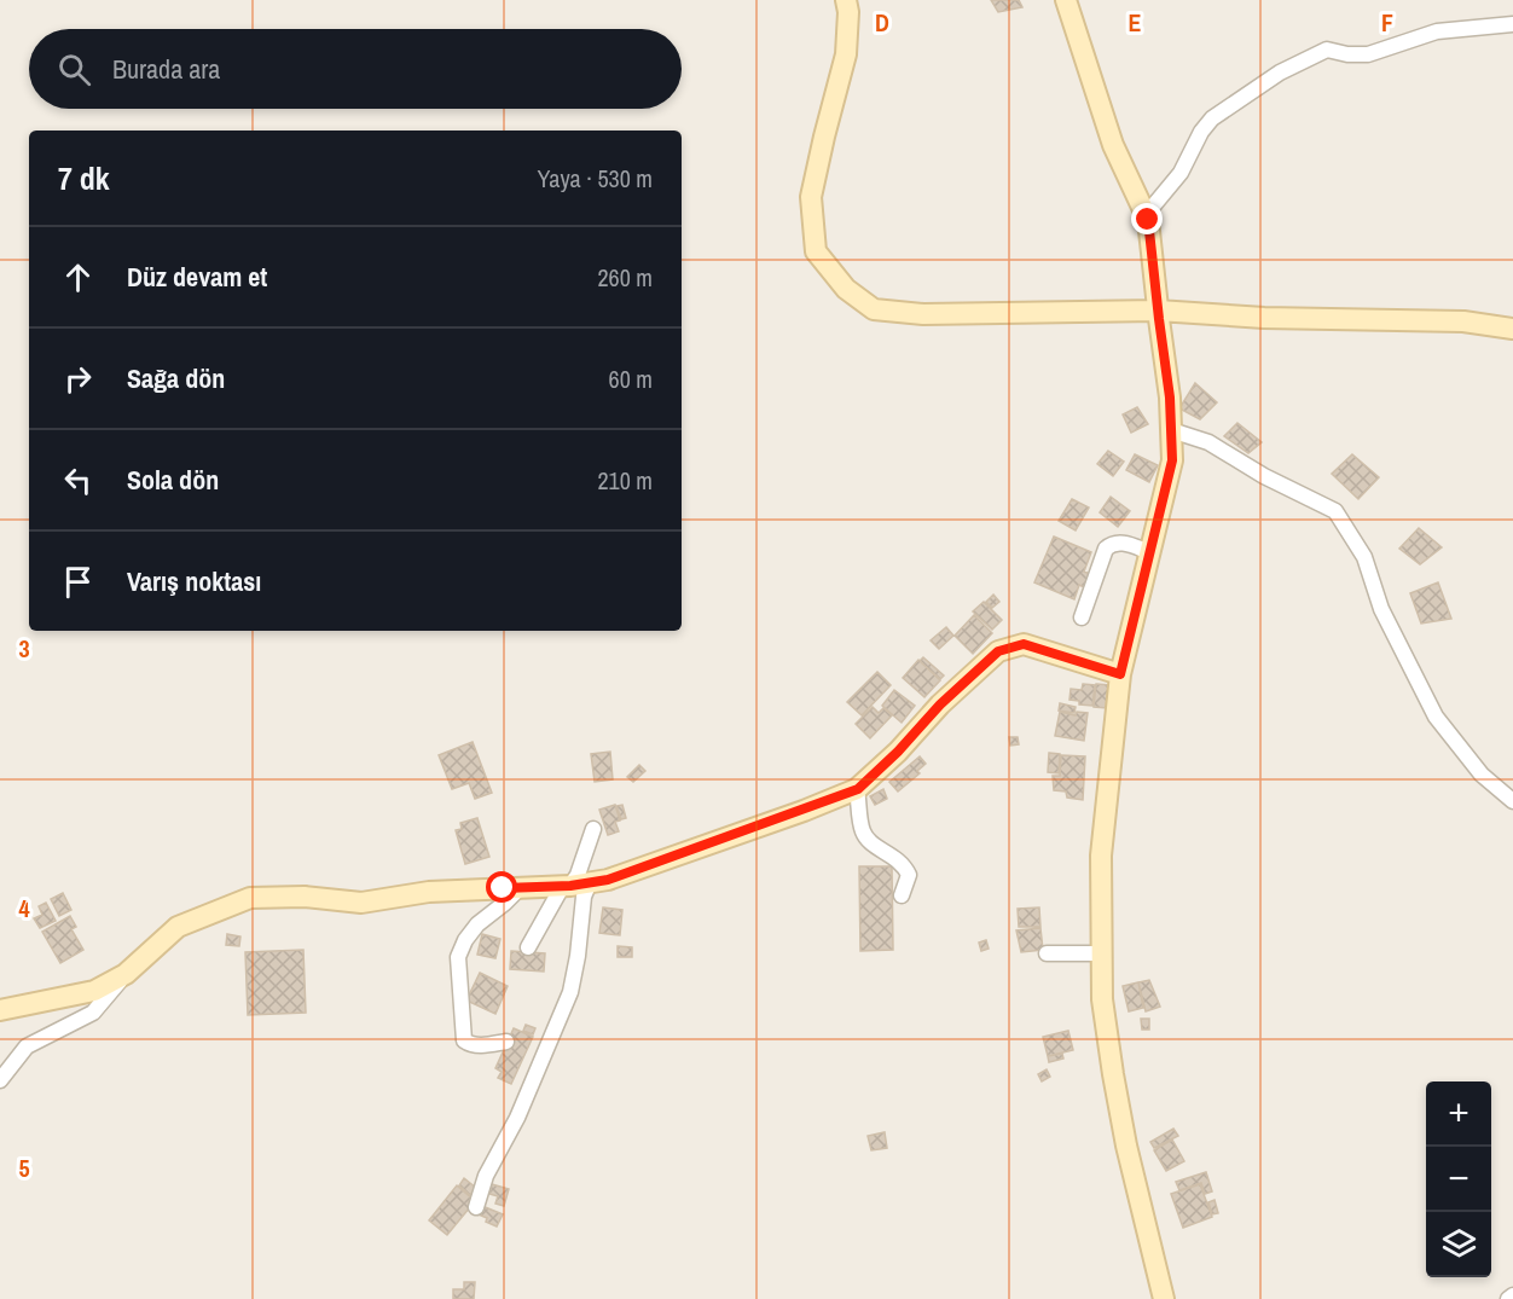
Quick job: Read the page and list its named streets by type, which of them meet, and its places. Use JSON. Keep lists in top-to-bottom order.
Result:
{
  "page": {
    "search": "Burada ara",
    "heading": ["7 dk", "Yaya · 530 m"],
    "list": [
      ["Düz devam et", "260 m"],
      ["Sağa dön", "60 m"],
      ["Sola dön", "210 m"],
      "Varış noktası"
    ],
    "map_buttons": ["+", "−"]
  },
  "grid": {
    "columns": ["D", "E", "F"],
    "rows": ["3", "4", "5"]
  }
}
